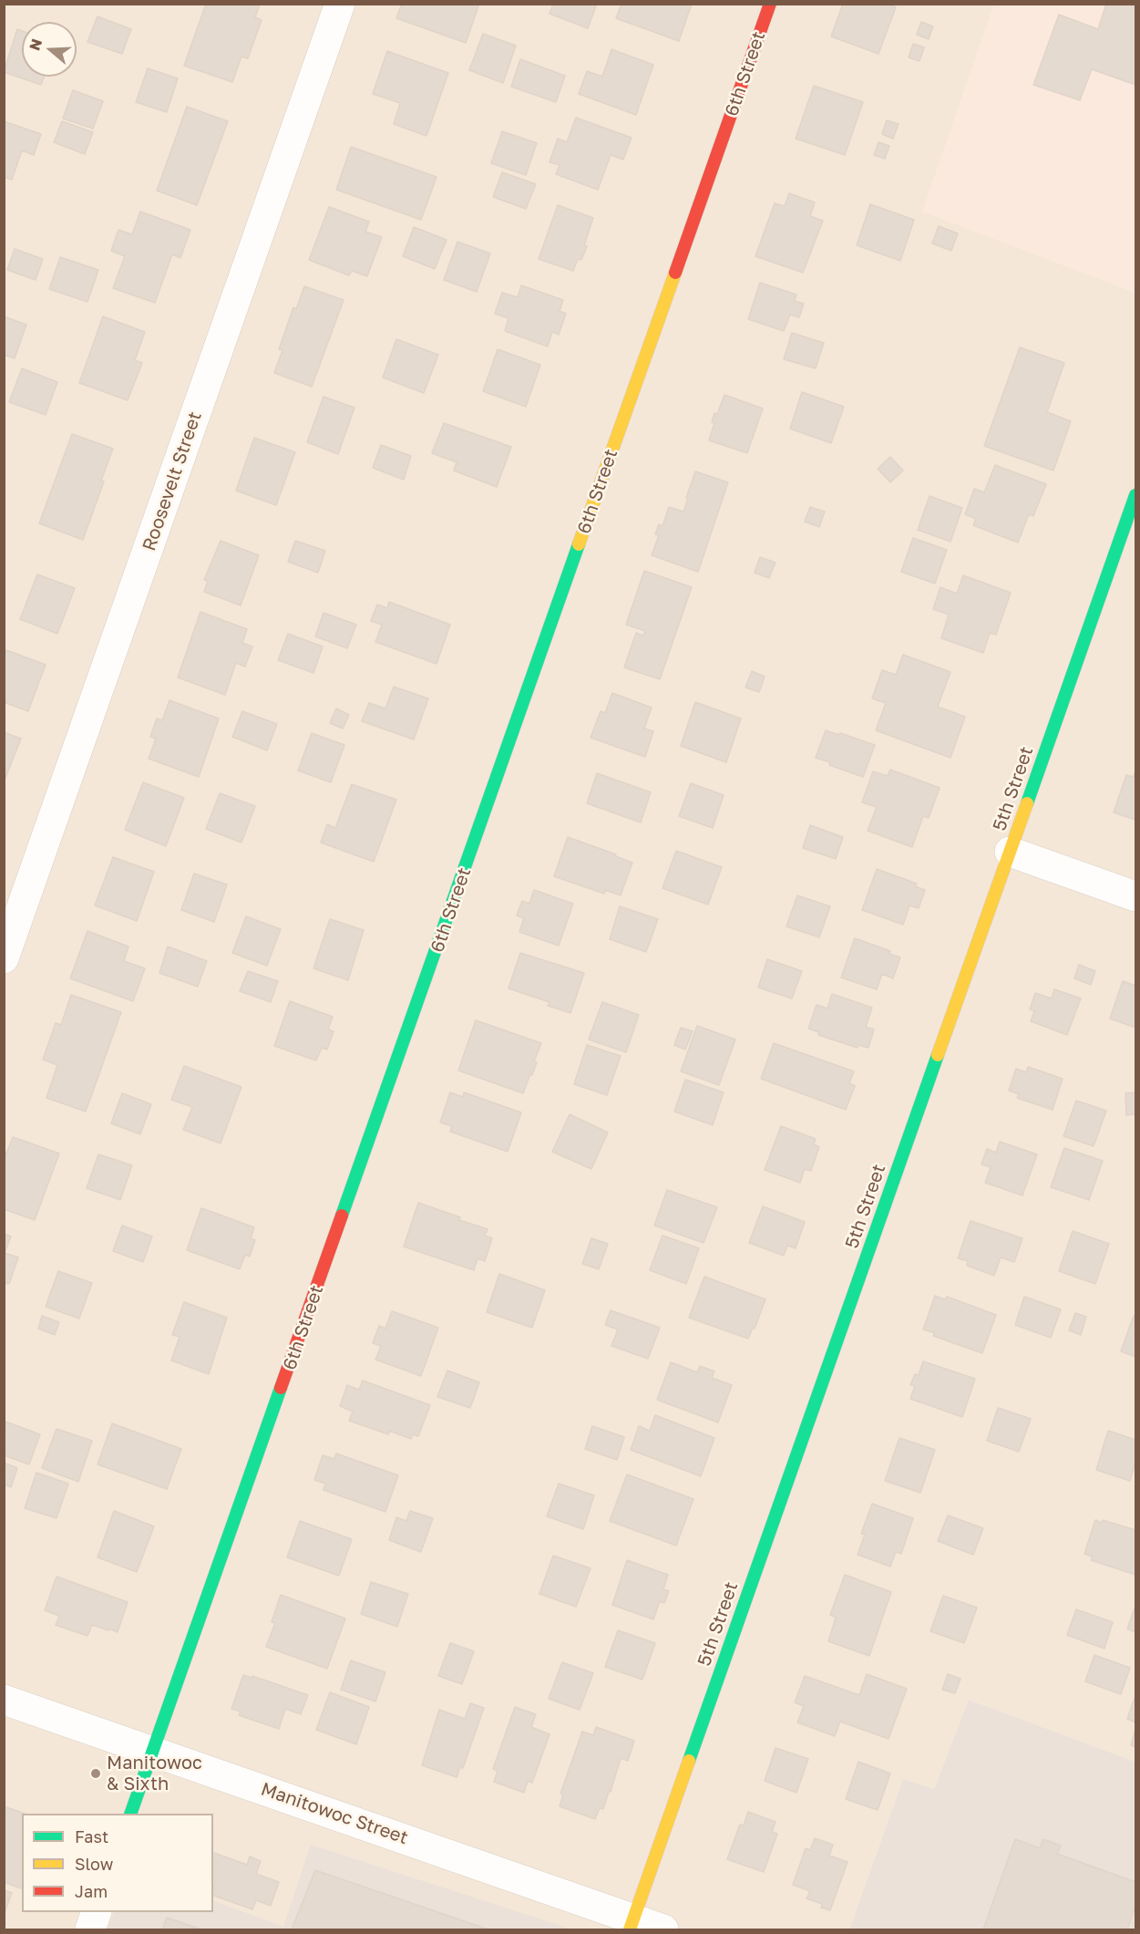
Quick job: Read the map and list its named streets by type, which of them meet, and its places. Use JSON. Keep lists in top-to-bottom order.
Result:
{
  "streets": {
    "street": [
      "6th Street",
      "Roosevelt Street",
      "5th Street",
      "Manitowoc Street"
    ]
  },
  "crossings": [
    ["6th Street", "Manitowoc Street"],
    ["5th Street", "Manitowoc Street"]
  ],
  "places": ["Manitowoc & Sixth"],
  "legend": ["Fast", "Slow", "Jam"],
  "north": "left"
}
